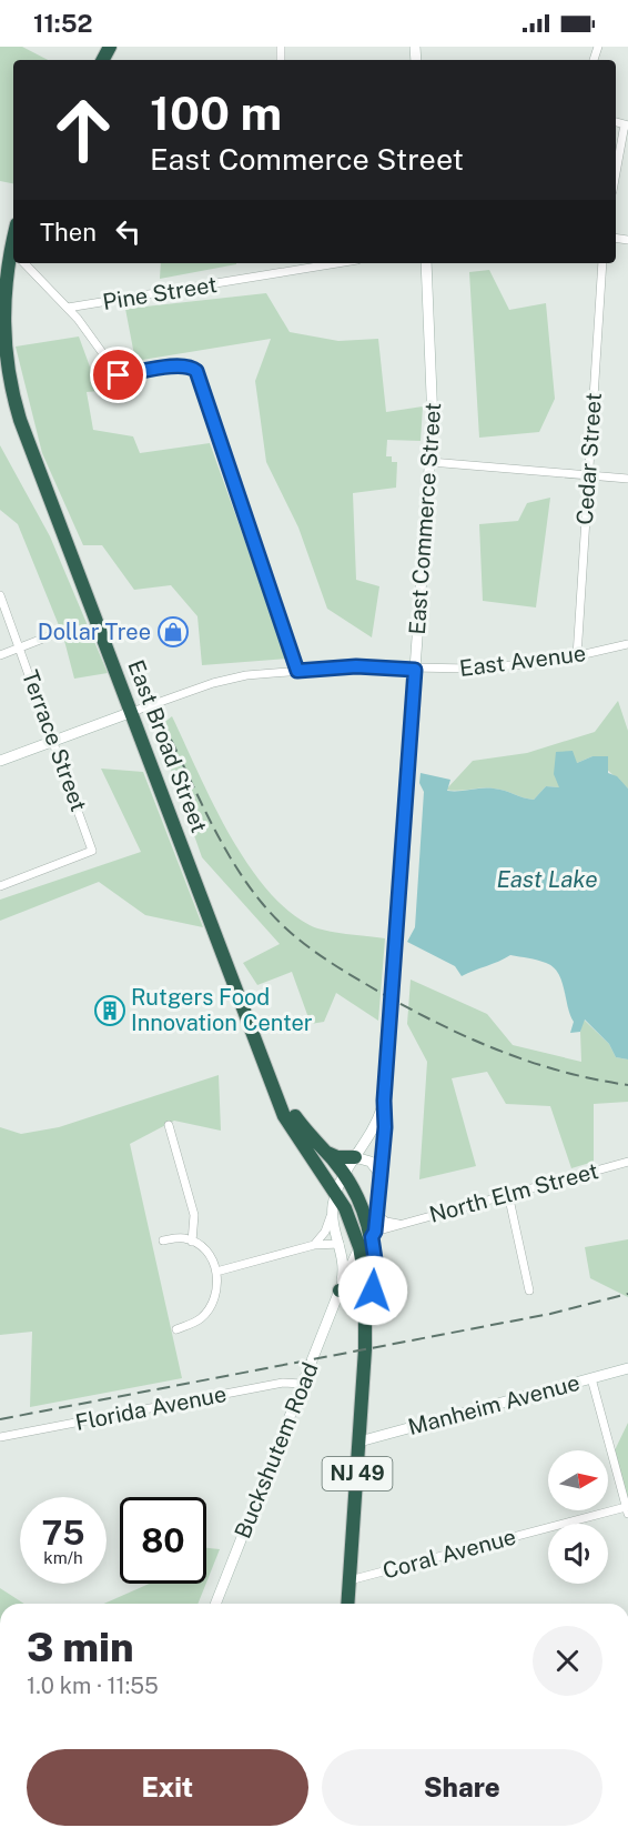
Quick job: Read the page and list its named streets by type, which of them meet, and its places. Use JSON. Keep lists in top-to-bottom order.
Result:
{
  "streets": {
    "highway": ["East Broad Street", "NJ 49"],
    "street": [
      "Pine Street",
      "Cedar Street",
      "East Commerce Street",
      "East Avenue",
      "Terrace Street",
      "North Elm Street",
      "Manheim Avenue",
      "Florida Avenue",
      "Buckshutem Road",
      "Coral Avenue"
    ]
  },
  "crossings": [
    ["Cedar Street", "East Avenue"],
    ["East Commerce Street", "East Avenue"],
    ["East Commerce Street", "East Broad Street"],
    ["East Commerce Street", "North Elm Street"],
    ["East Commerce Street", "NJ 49"],
    ["East Avenue", "East Broad Street"],
    ["East Broad Street", "North Elm Street"],
    ["East Broad Street", "NJ 49"],
    ["North Elm Street", "NJ 49"],
    ["Manheim Avenue", "NJ 49"],
    ["Florida Avenue", "Buckshutem Road"],
    ["NJ 49", "Coral Avenue"]
  ],
  "water": ["East Lake"],
  "places": {
    "shop": ["Dollar Tree"],
    "building": ["Rutgers Food Innovation Center"]
  },
  "north": "right",
  "page": {
    "status": "11:52",
    "turn": ["100 m", "East Commerce Street"],
    "then": "Then",
    "speed": "75 km/h",
    "limit": "80",
    "heading": ["3 min", "1.0 km · 11:55"],
    "buttons": ["Exit", "Share"]
  }
}
